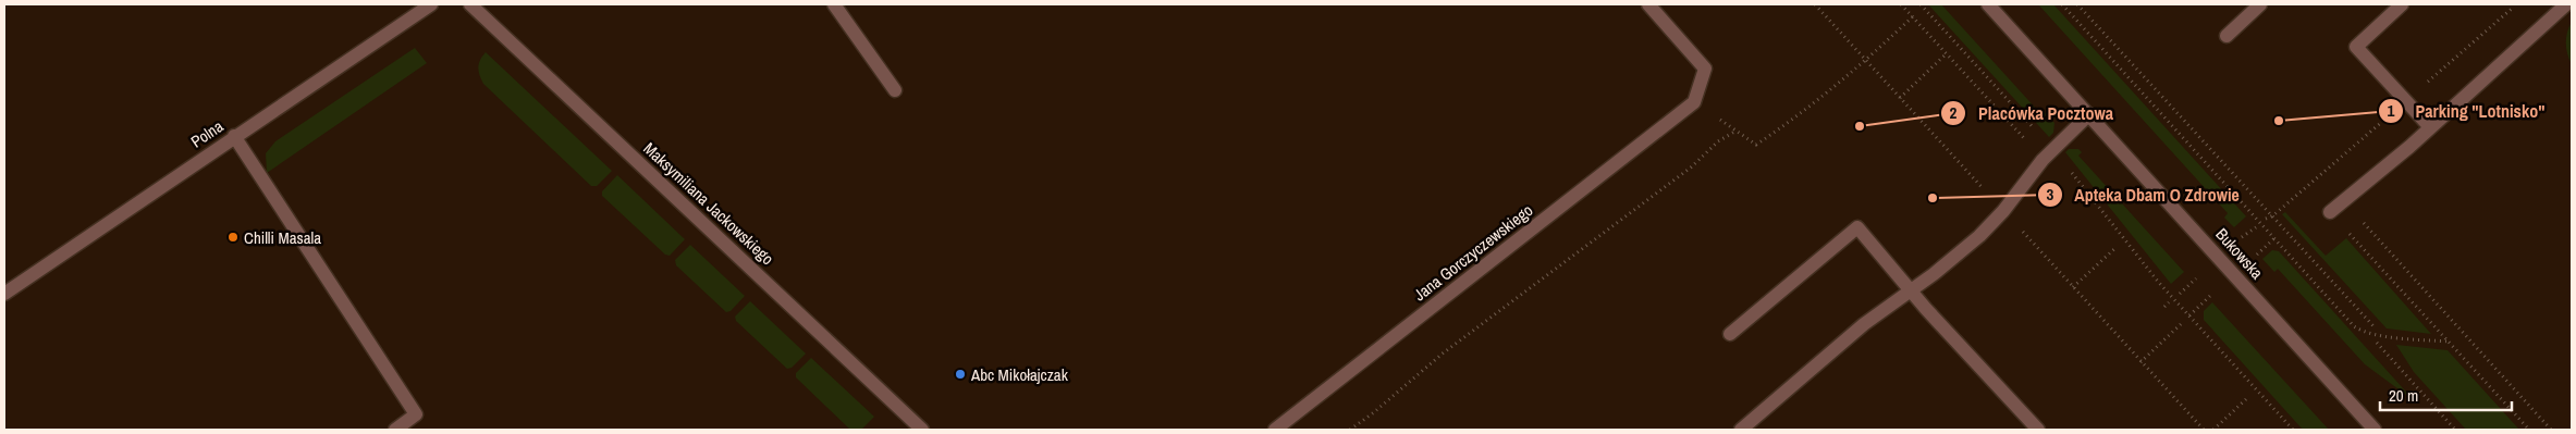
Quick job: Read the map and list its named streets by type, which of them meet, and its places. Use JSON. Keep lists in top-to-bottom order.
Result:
{
  "streets": {
    "street": [
      "Polna",
      "Maksymiliana Jackowskiego",
      "Jana Gorczyczewskiego",
      "Bukowska"
    ]
  },
  "places": [
    "Parking \"Lotnisko\"",
    "Placówka Pocztowa",
    "Apteka Dbam O Zdrowie",
    "Chilli Masala",
    "Abc Mikołajczak"
  ],
  "scale_bar": "20 m"
}
